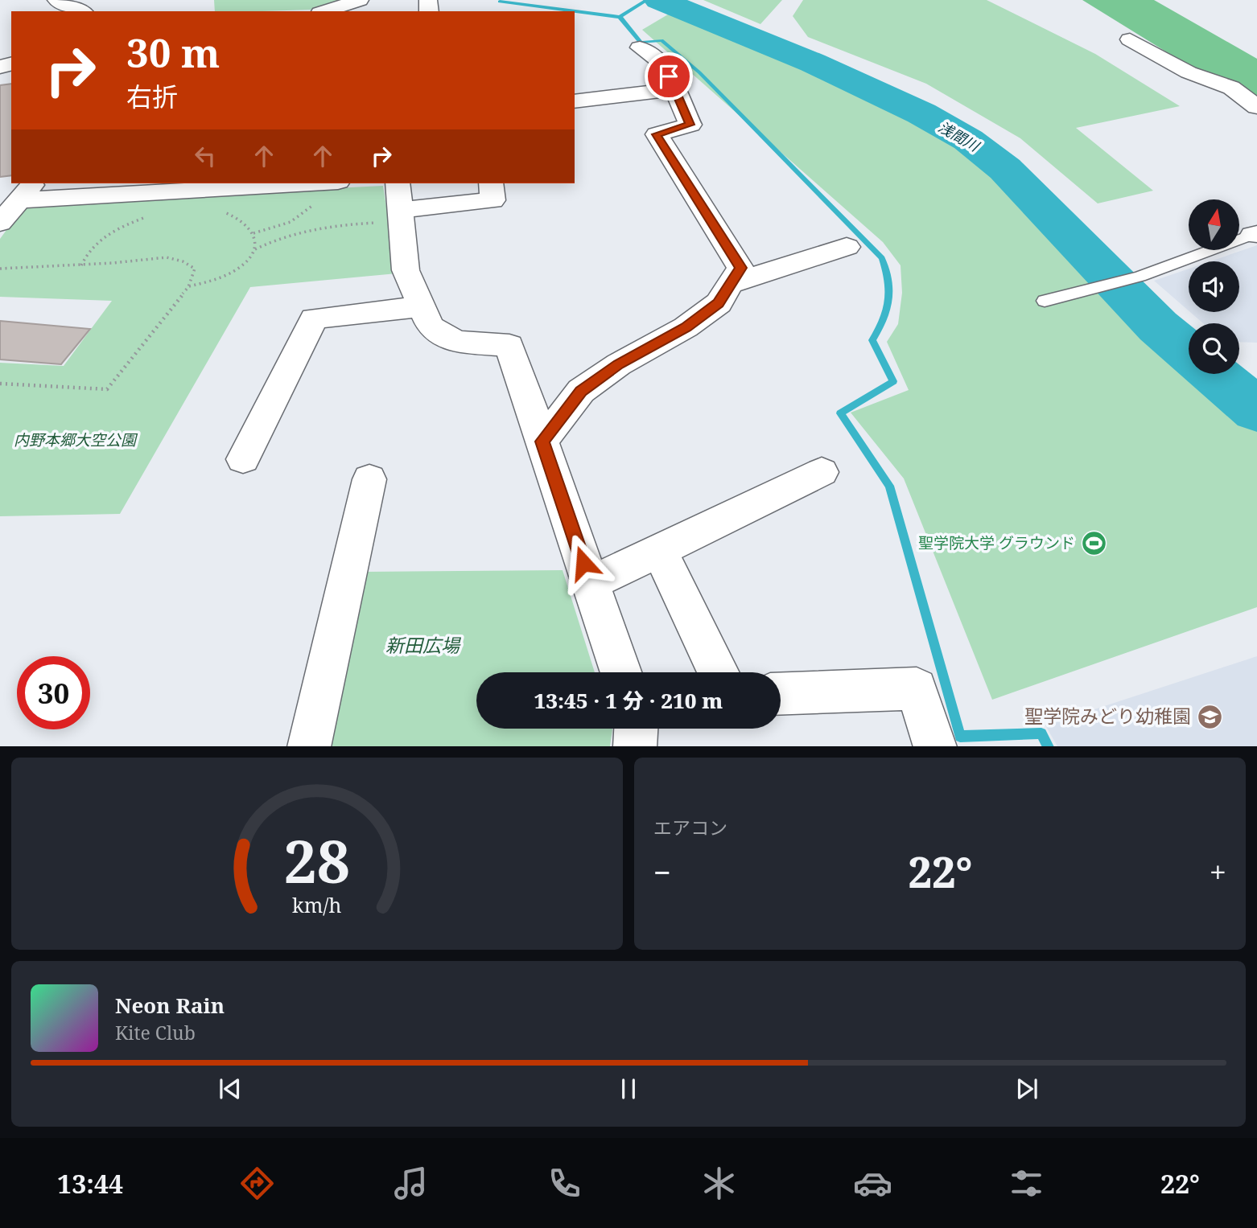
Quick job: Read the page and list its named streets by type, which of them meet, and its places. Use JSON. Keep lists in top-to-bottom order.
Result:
{
  "water": ["浅間川"],
  "parks": ["内野本郷大空公園", "新田広場"],
  "places": {
    "sports": ["聖学院大学 グラウンド"],
    "school or university": ["聖学院みどり幼稚園"]
  },
  "north": "top",
  "page": {
    "turn": ["30 m", "右折"],
    "limit": "30",
    "trip": "13:45 · 1 分 · 210 m",
    "tile": "エアコン",
    "heat": ["−", "22°", "+"],
    "song": ["Neon Rain", "Kite Club"],
    "tabs": ["13:44", "22°"],
    "gauge": ["28", "km/h"]
  }
}
